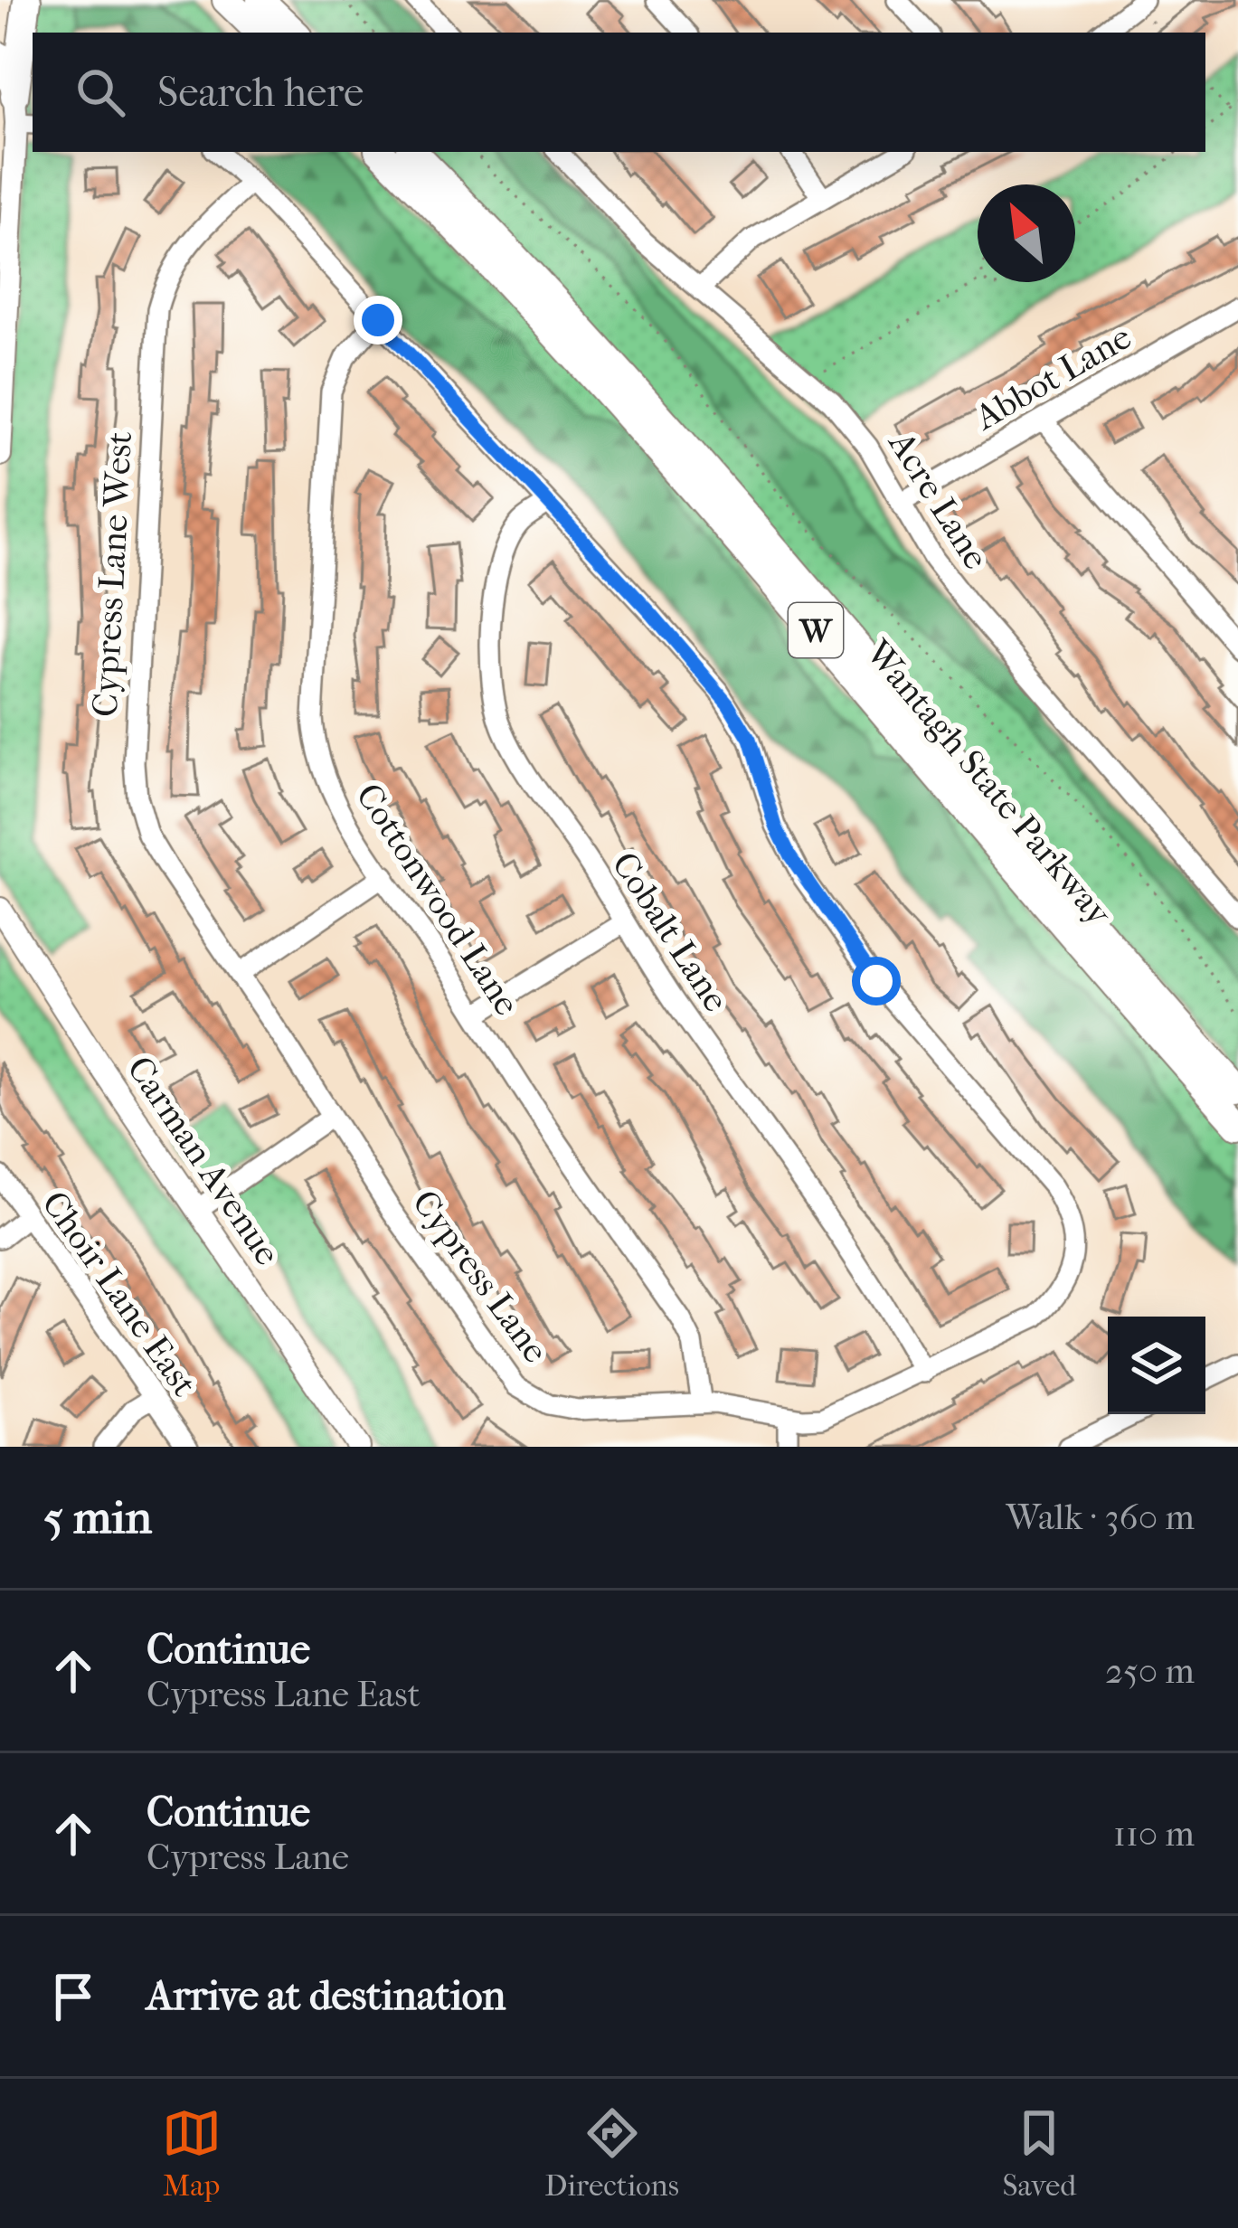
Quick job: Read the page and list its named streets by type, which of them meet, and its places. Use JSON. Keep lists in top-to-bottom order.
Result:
{
  "streets": {
    "highway": ["W", "Wantagh State Parkway"],
    "main road": ["Carman Avenue"],
    "street": [
      "Abbot Lane",
      "Acre Lane",
      "Cypress Lane West",
      "Cottonwood Lane",
      "Cobalt Lane",
      "Cypress Lane",
      "Choir Lane East"
    ]
  },
  "crossings": [
    ["Abbot Lane", "Acre Lane"],
    ["Cypress Lane West", "Cypress Lane"],
    ["Cottonwood Lane", "Cypress Lane"],
    ["Cobalt Lane", "Cypress Lane"]
  ],
  "north": "top left",
  "page": {
    "search": "Search here",
    "heading": ["5 min", "Walk · 360 m"],
    "list": [
      ["Continue", "Cypress Lane East", "250 m"],
      ["Continue", "Cypress Lane", "110 m"],
      "Arrive at destination"
    ],
    "nav": ["Map", "Directions", "Saved"]
  }
}
